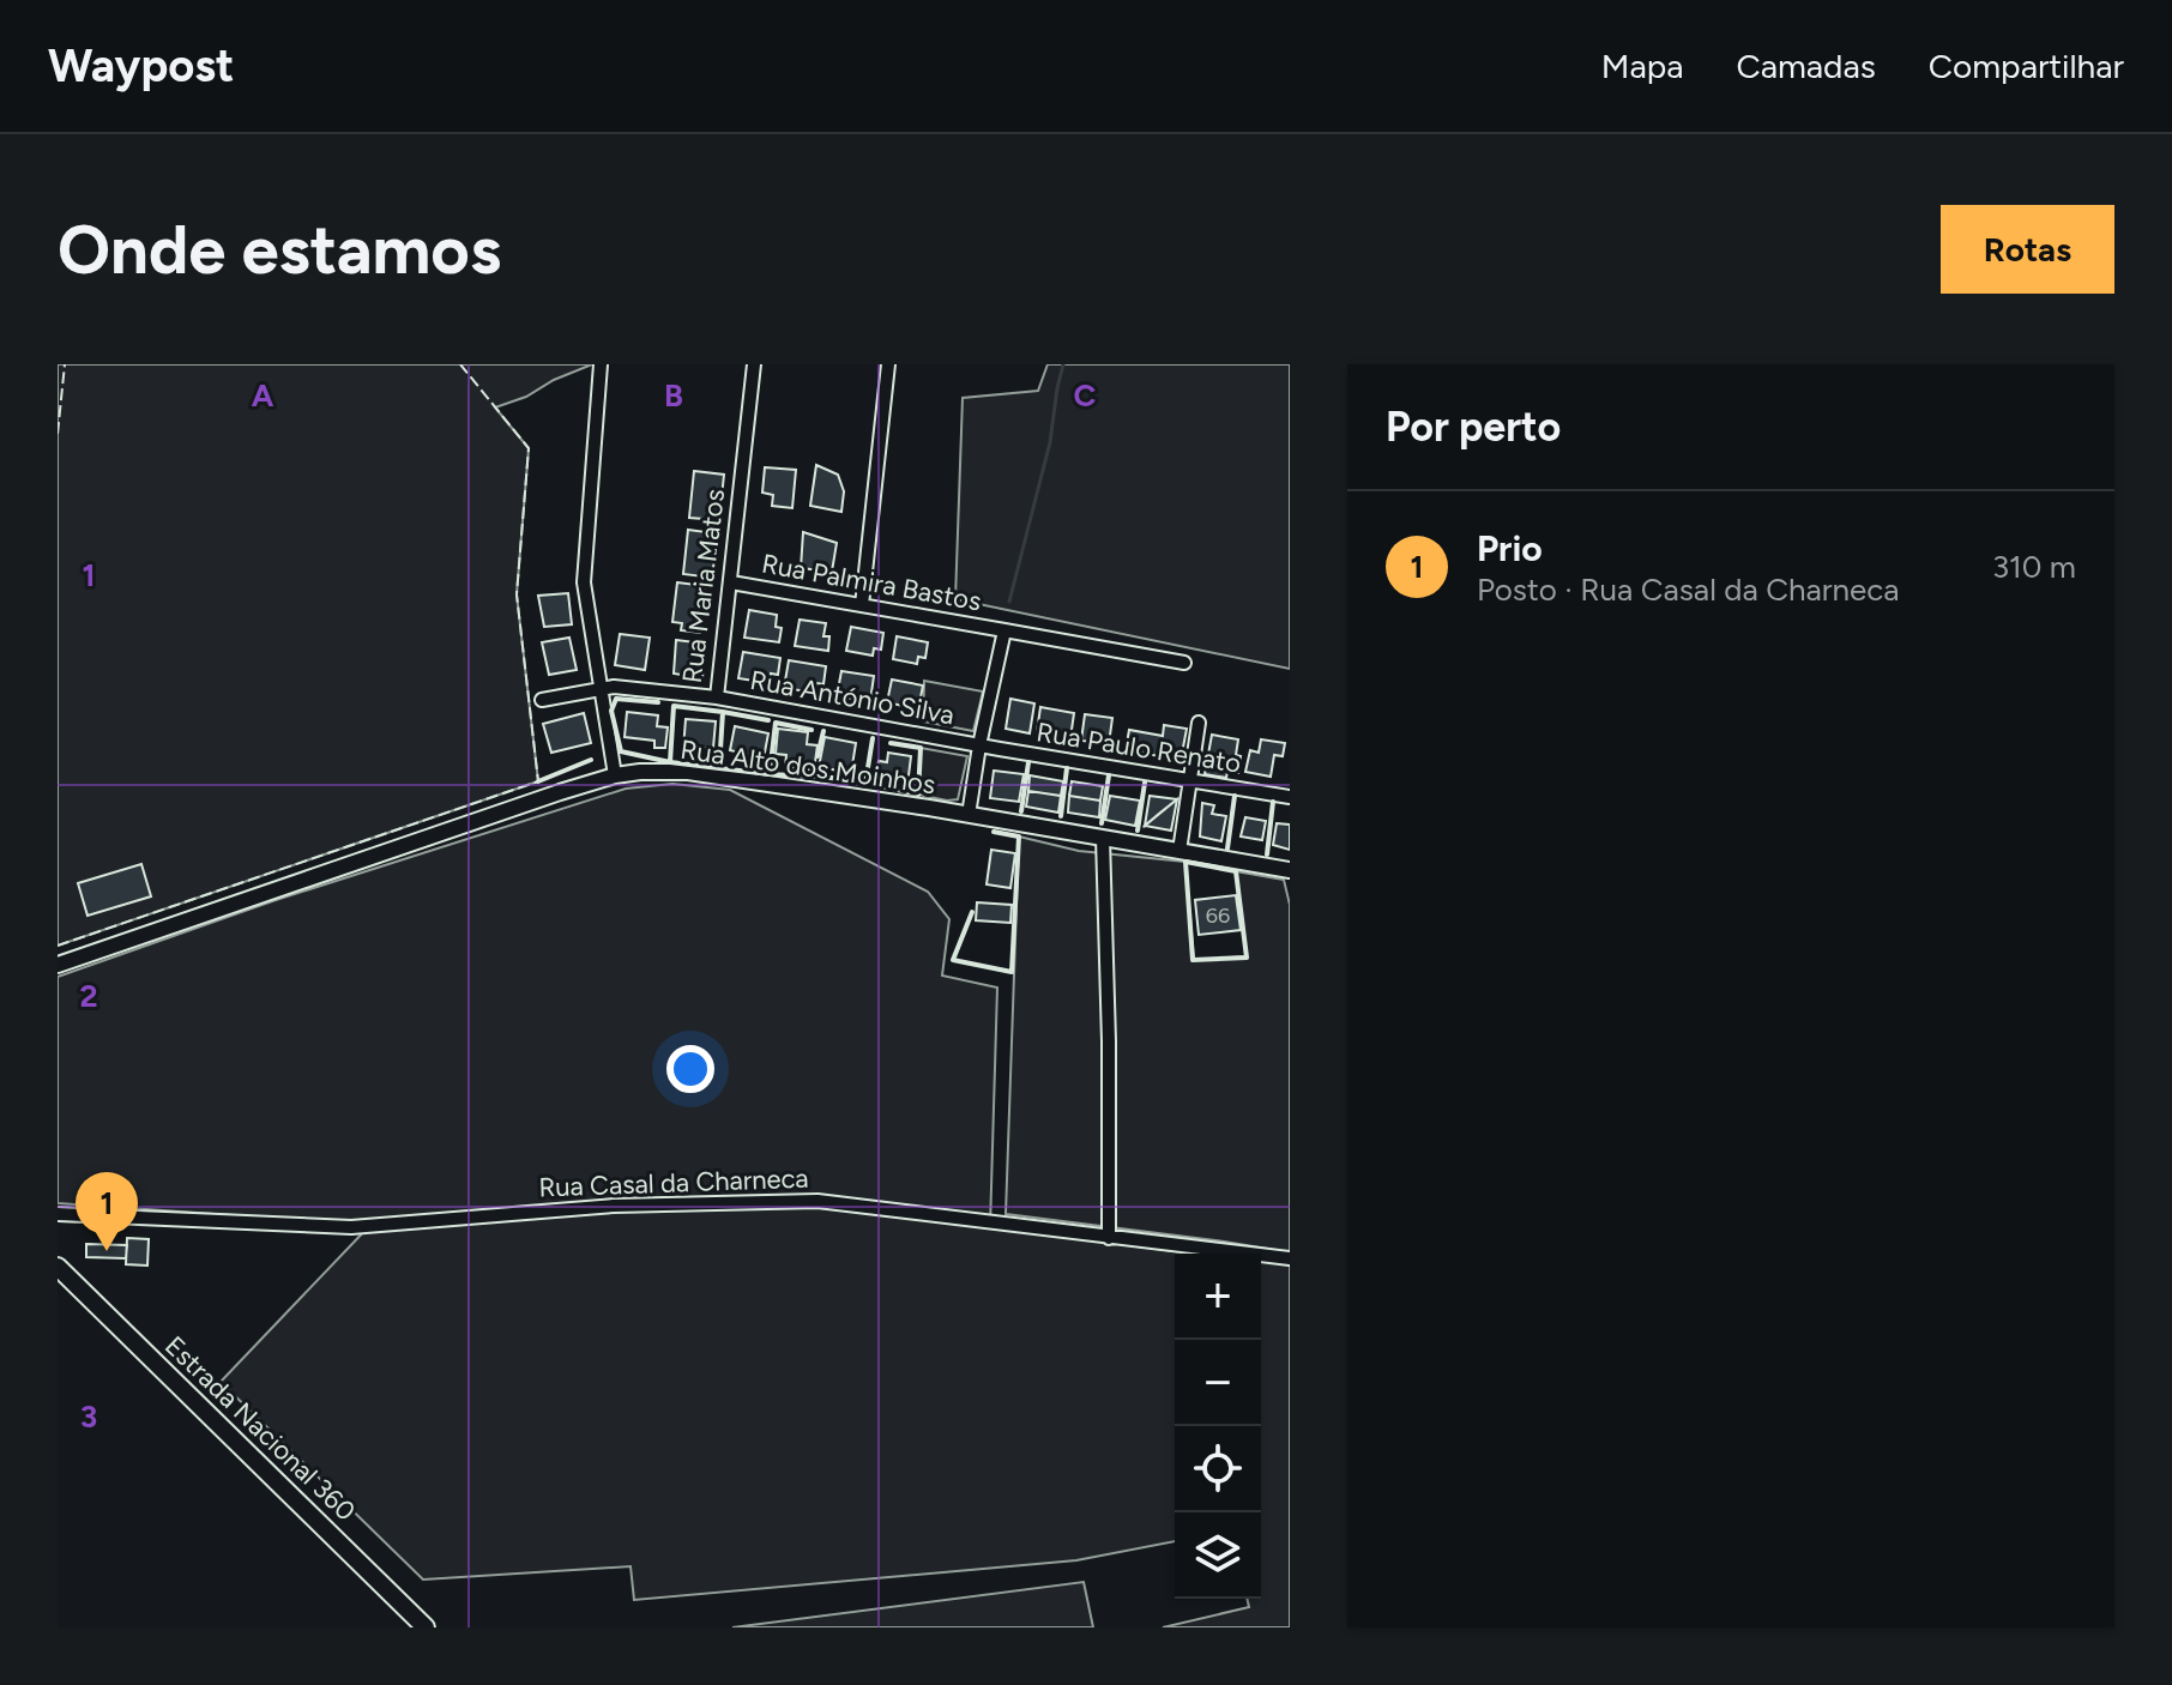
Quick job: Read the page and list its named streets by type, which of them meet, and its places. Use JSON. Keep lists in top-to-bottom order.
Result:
{
  "streets": {
    "main road": ["Estrada Nacional 360"],
    "street": [
      "Rua Palmira Bastos",
      "Rua Maria Matos",
      "Rua António Silva",
      "Rua Paulo Renato",
      "Rua Alto dos Moinhos",
      "Rua Casal da Charneca"
    ]
  },
  "crossings": [
    ["Rua Palmira Bastos", "Rua Maria Matos"],
    ["Rua Maria Matos", "Rua António Silva"],
    ["Rua António Silva", "Rua Paulo Renato"]
  ],
  "house_numbers": ["66"],
  "page": {
    "header": "Waypost",
    "nav": ["Mapa", "Camadas", "Compartilhar"],
    "buttons": "Rotas",
    "title": "Onde estamos",
    "heading": "Por perto",
    "list": [
      {
        "mark": "1",
        "name": "Prio",
        "note": "Posto · Rua Casal da Charneca",
        "value": "310 m"
      }
    ],
    "pins": "1",
    "map_buttons": ["+", "−"]
  },
  "grid": {
    "columns": ["A", "B", "C"],
    "rows": ["1", "2", "3"]
  }
}
